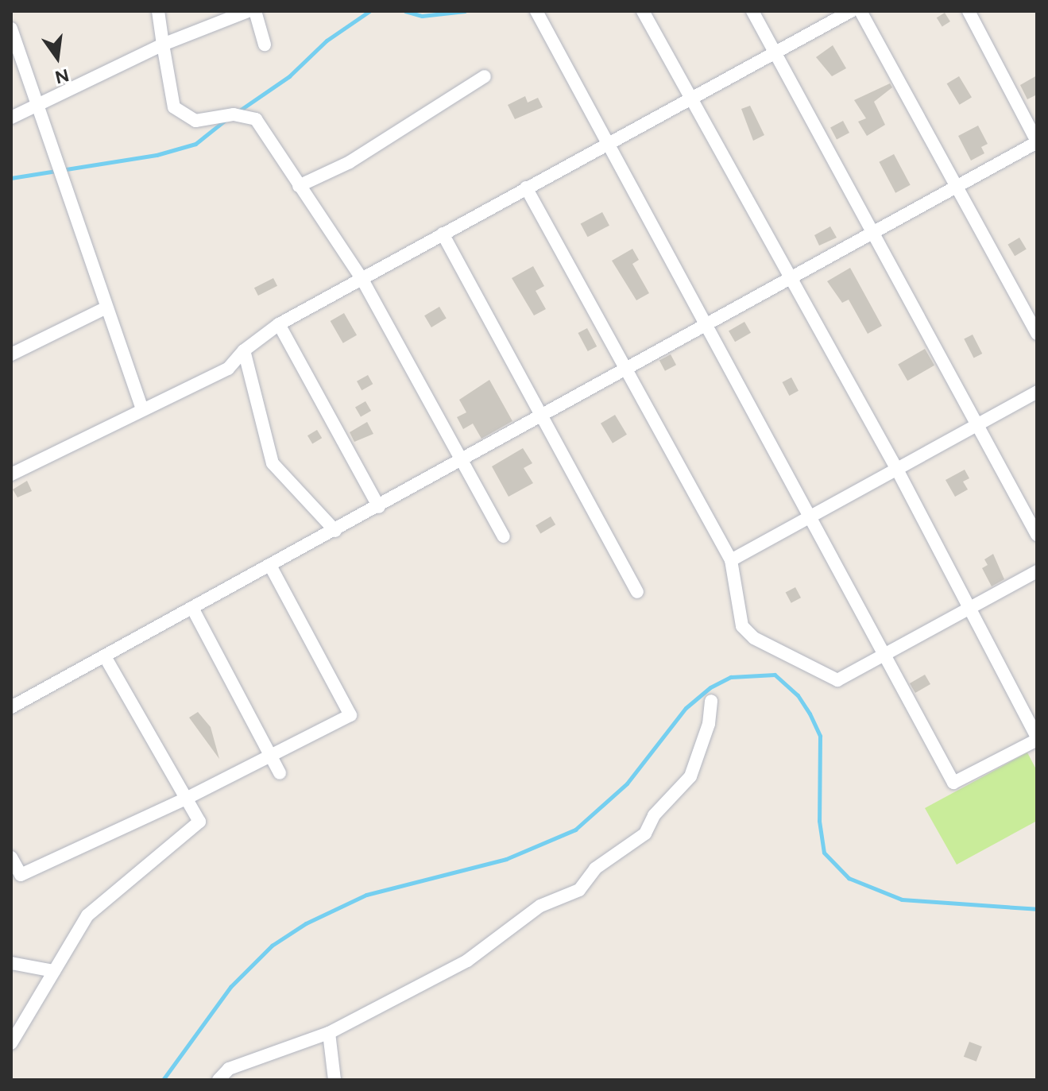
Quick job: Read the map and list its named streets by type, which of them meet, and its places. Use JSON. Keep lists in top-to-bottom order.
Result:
{
  "north": "bottom"
}
